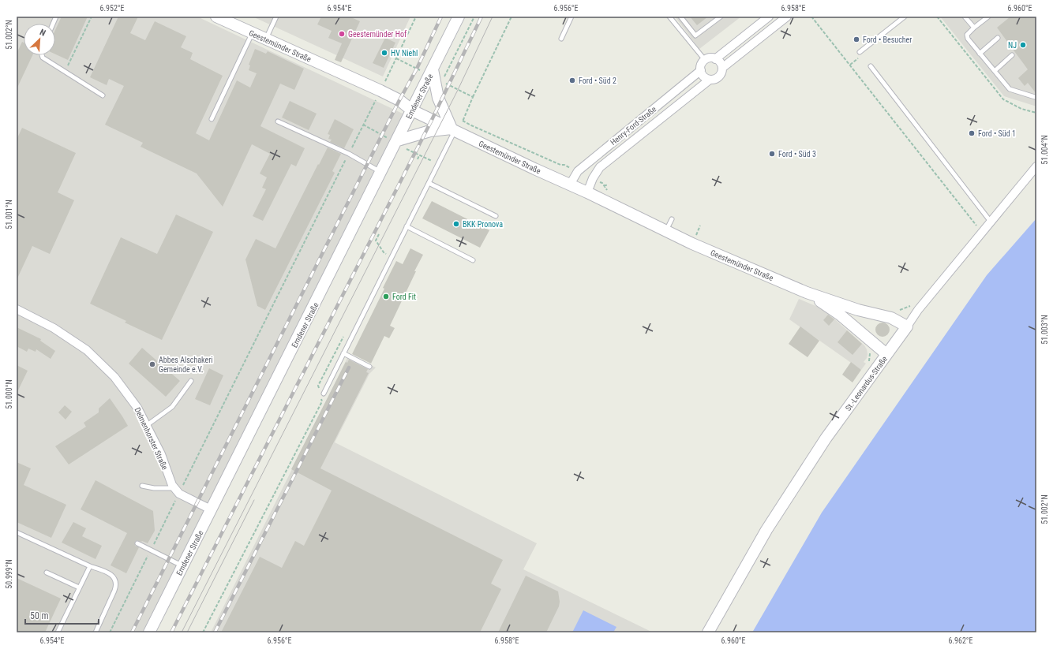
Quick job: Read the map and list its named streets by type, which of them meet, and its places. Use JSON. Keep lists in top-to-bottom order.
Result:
{
  "streets": {
    "street": [
      "Geestemünder Straße",
      "Emdener Straße",
      "Henry-Ford-Straße",
      "St.-Leonardus-Straße",
      "Delmenhorster Straße"
    ]
  },
  "crossings": [
    ["Geestemünder Straße", "Emdener Straße"],
    ["Geestemünder Straße", "Henry-Ford-Straße"],
    ["Geestemünder Straße", "St.-Leonardus-Straße"]
  ],
  "places": [
    "Geestemünder Hof",
    "Ford • Besucher",
    "NJ",
    "HV Niehl",
    "Ford • Süd 2",
    "Ford • Süd 1",
    "Ford • Süd 3",
    "BKK Pronova",
    "Ford Fit",
    "Abbes Alschakeri Gemeinde e.V."
  ],
  "scale_bar": "50 m",
  "north": "top right",
  "coordinates": [
    "6.952°E",
    "6.954°E",
    "6.956°E",
    "6.958°E",
    "6.960°E",
    "51.002°N",
    "51.004°N",
    "51.001°N",
    "51.003°N",
    "51.000°N",
    "50.999°N",
    "6.962°E"
  ]
}
